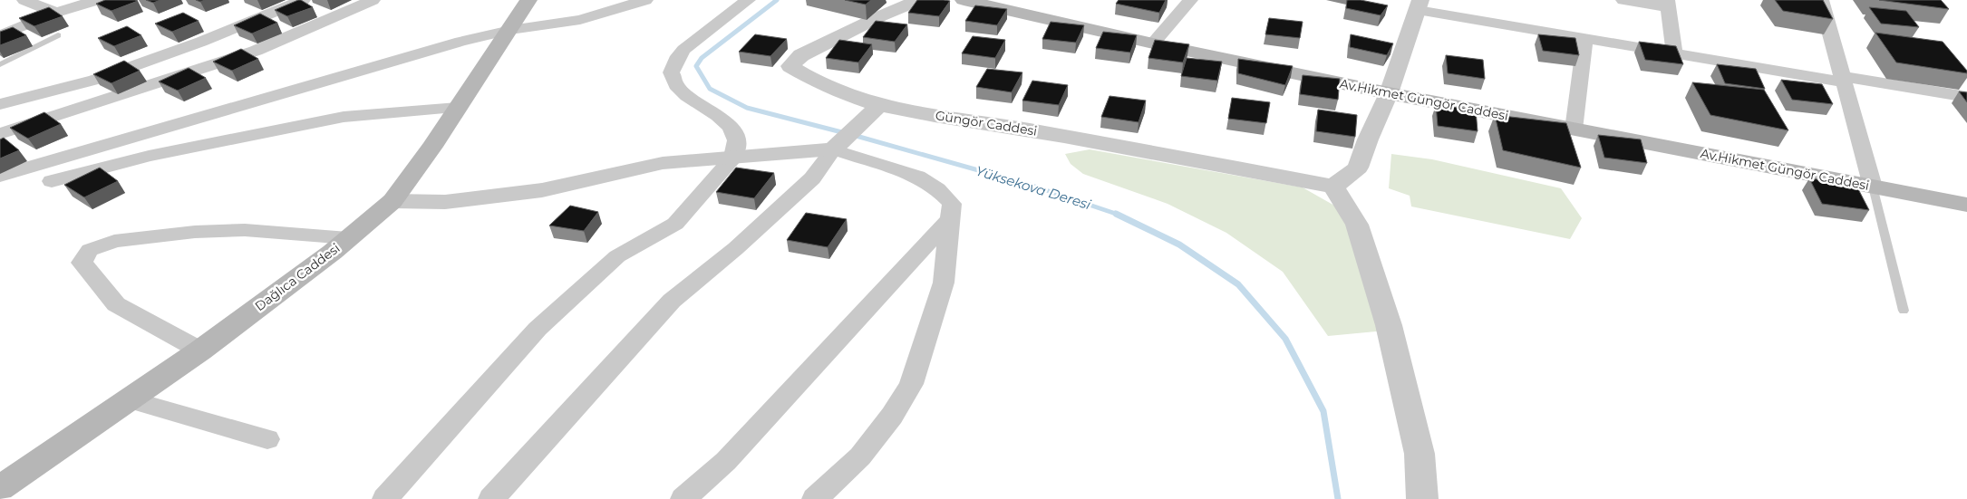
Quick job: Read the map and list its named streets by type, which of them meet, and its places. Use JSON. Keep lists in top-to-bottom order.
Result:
{
  "streets": {
    "main road": ["Av.Hikmet Güngör Caddesi", "Dağlıca Caddesi"],
    "street": ["Güngör Caddesi"]
  },
  "water": ["Yüksekova Deresi"]
}
